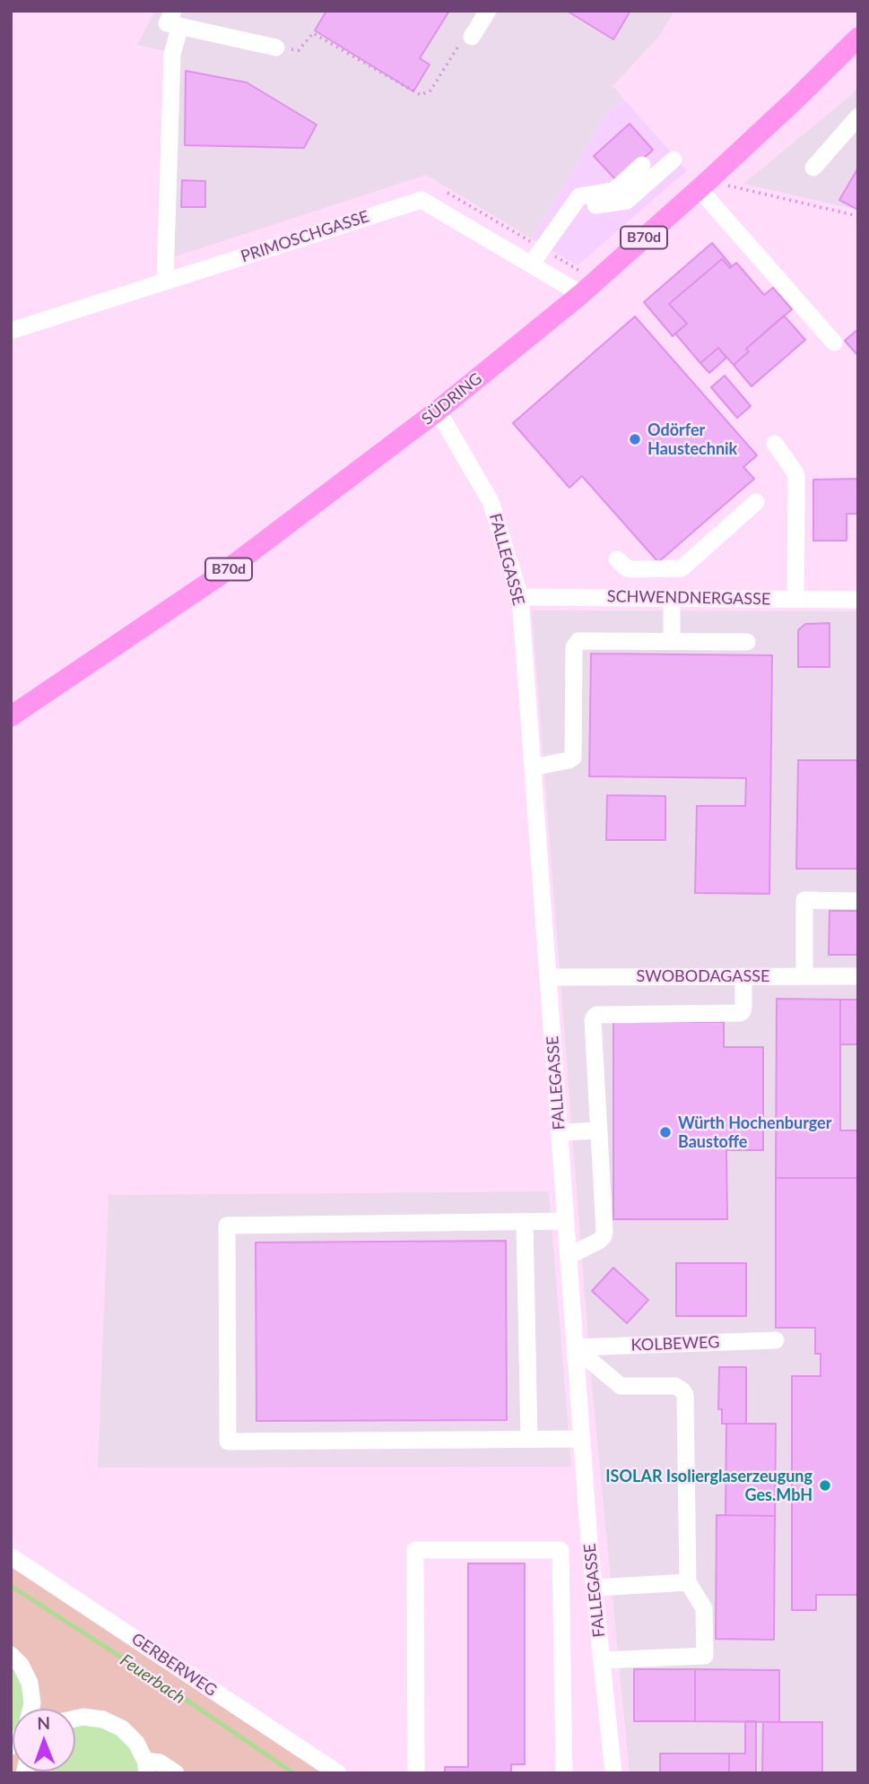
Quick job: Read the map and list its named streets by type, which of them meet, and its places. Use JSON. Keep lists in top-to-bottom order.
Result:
{
  "streets": {
    "main road": ["B70d", "SÜDRING"],
    "street": [
      "PRIMOSCHGASSE",
      "FALLEGASSE",
      "SCHWENDNERGASSE",
      "SWOBODAGASSE",
      "KOLBEWEG",
      "GERBERWEG"
    ]
  },
  "crossings": [
    ["PRIMOSCHGASSE", "SÜDRING"],
    ["SÜDRING", "FALLEGASSE"],
    ["FALLEGASSE", "SCHWENDNERGASSE"],
    ["FALLEGASSE", "SWOBODAGASSE"],
    ["FALLEGASSE", "KOLBEWEG"]
  ],
  "water": ["Feuerbach"],
  "places": ["Odörfer Haustechnik", "Würth Hochenburger Baustoffe", "ISOLAR Isolierglaserzeugung Ges.MbH"],
  "north": "top"
}
